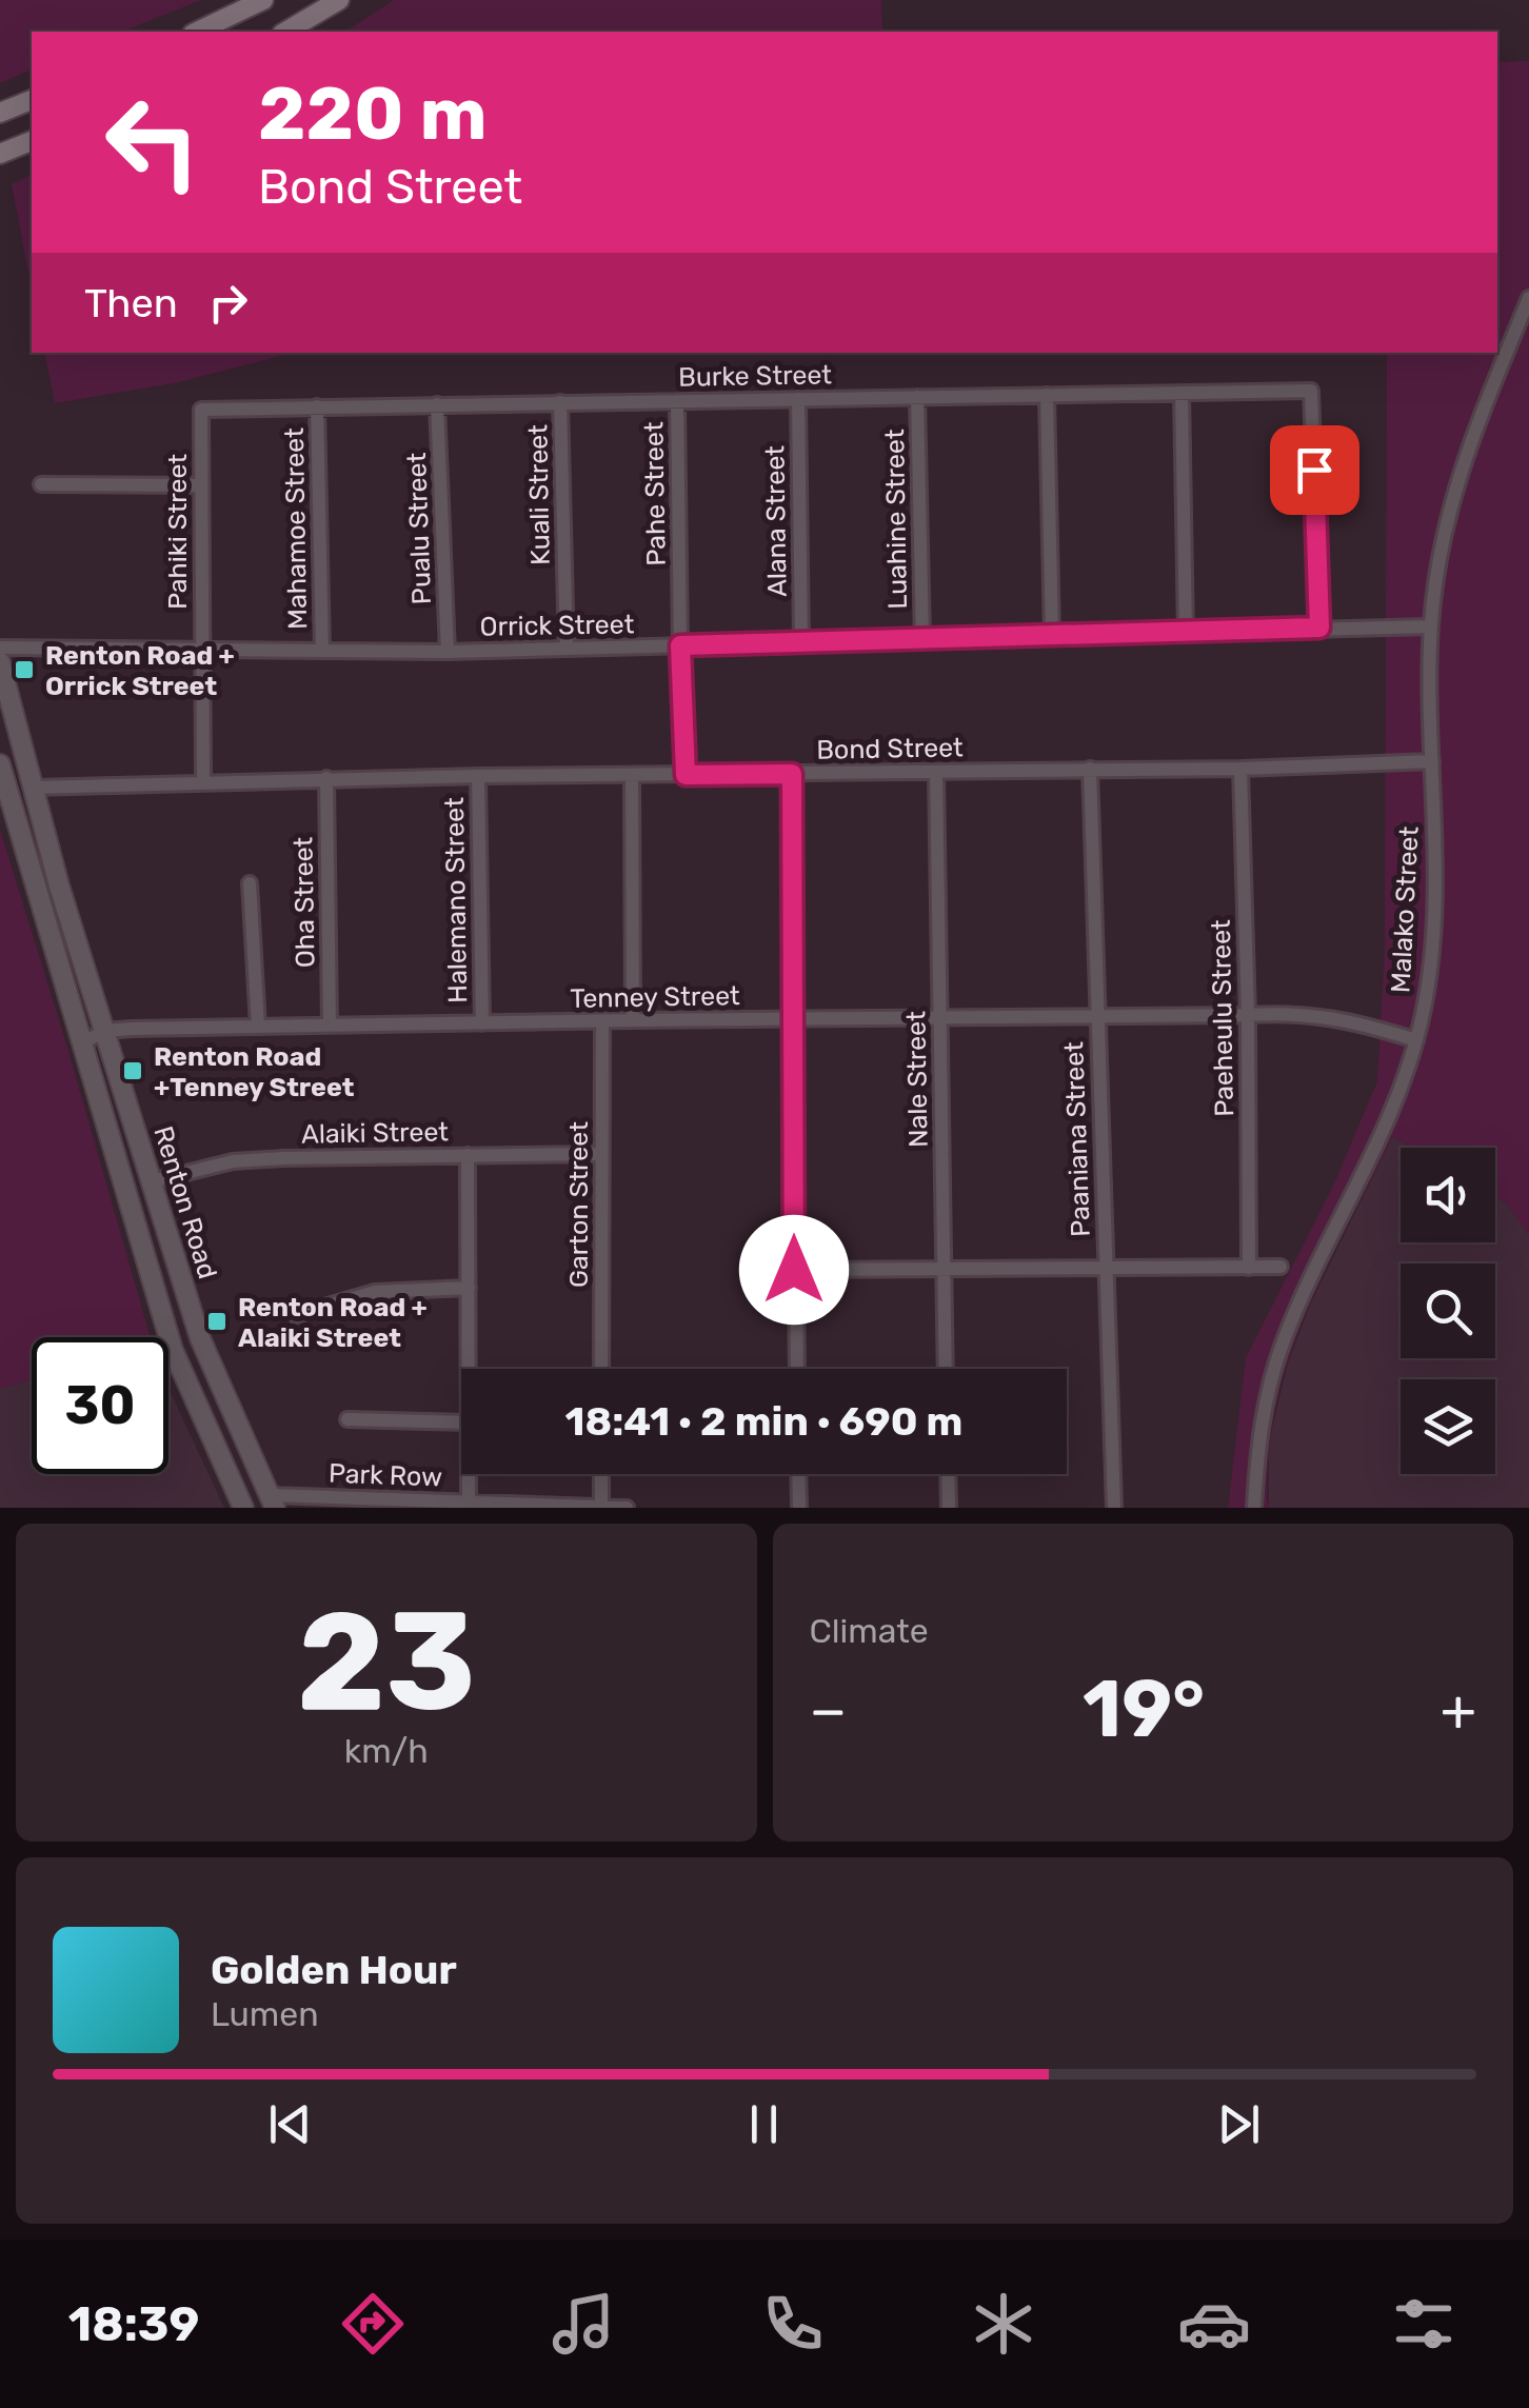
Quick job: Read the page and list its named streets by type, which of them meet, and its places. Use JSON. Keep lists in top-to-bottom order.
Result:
{
  "streets": {
    "street": [
      "Burke Street",
      "Pahe Street",
      "Kuali Street",
      "Luahine Street",
      "Alana Street",
      "Mahamoe Street",
      "Pualu Street",
      "Pahiki Street",
      "Orrick Street",
      "Bond Street",
      "Halemano Street",
      "Oha Street",
      "Malako Street",
      "Tenney Street",
      "Paeheulu Street",
      "Nale Street",
      "Alaiki Street",
      "Paaniana Street",
      "Renton Road",
      "Garton Street",
      "Park Row"
    ]
  },
  "crossings": [
    ["Burke Street", "Pahe Street"],
    ["Burke Street", "Kuali Street"],
    ["Burke Street", "Luahine Street"],
    ["Burke Street", "Alana Street"],
    ["Burke Street", "Mahamoe Street"],
    ["Burke Street", "Pualu Street"],
    ["Burke Street", "Pahiki Street"],
    ["Burke Street", "Orrick Street"],
    ["Pahe Street", "Orrick Street"],
    ["Pahe Street", "Bond Street"],
    ["Kuali Street", "Orrick Street"],
    ["Luahine Street", "Orrick Street"],
    ["Alana Street", "Orrick Street"],
    ["Mahamoe Street", "Orrick Street"],
    ["Pualu Street", "Orrick Street"],
    ["Pahiki Street", "Orrick Street"],
    ["Pahiki Street", "Bond Street"],
    ["Orrick Street", "Malako Street"],
    ["Bond Street", "Halemano Street"],
    ["Bond Street", "Oha Street"],
    ["Bond Street", "Malako Street"],
    ["Bond Street", "Paeheulu Street"],
    ["Bond Street", "Nale Street"],
    ["Bond Street", "Paaniana Street"],
    ["Bond Street", "Renton Road"],
    ["Halemano Street", "Tenney Street"],
    ["Oha Street", "Tenney Street"],
    ["Malako Street", "Tenney Street"],
    ["Tenney Street", "Paeheulu Street"],
    ["Tenney Street", "Nale Street"],
    ["Tenney Street", "Paaniana Street"],
    ["Tenney Street", "Renton Road"],
    ["Tenney Street", "Garton Street"],
    ["Alaiki Street", "Renton Road"],
    ["Alaiki Street", "Garton Street"],
    ["Renton Road", "Park Row"]
  ],
  "places": {
    "transit": ["Renton Road + Orrick Street", "Renton Road +Tenney Street", "Renton Road + Alaiki Street"]
  },
  "page": {
    "turn": ["220 m", "Bond Street"],
    "then": "Then",
    "limit": "30",
    "trip": "18:41 · 2 min · 690 m",
    "tile": [
      ["23", "km/h"],
      "Climate"
    ],
    "heat": ["−", "19°", "+"],
    "song": ["Golden Hour", "Lumen"],
    "tabs": "18:39"
  }
}
